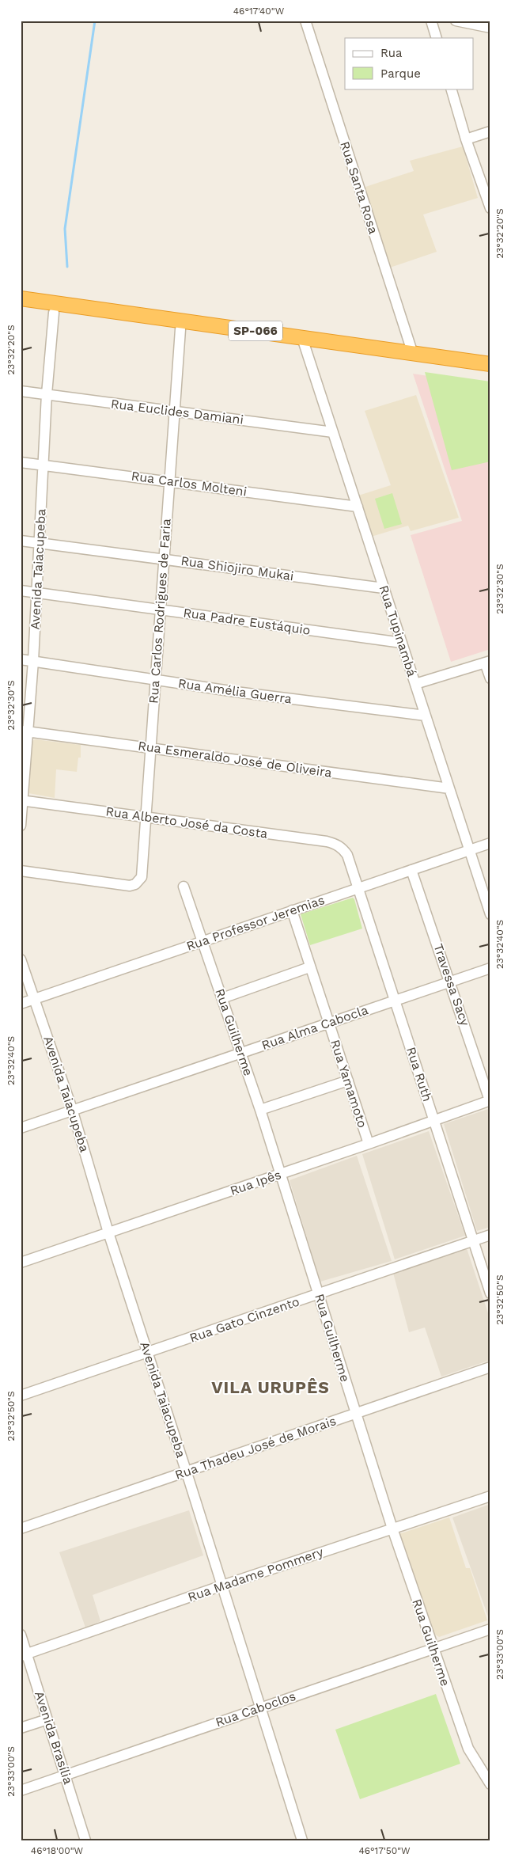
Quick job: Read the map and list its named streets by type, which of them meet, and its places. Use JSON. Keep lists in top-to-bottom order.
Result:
{
  "streets": {
    "highway": ["SP-066"],
    "street": [
      "Rua Santa Rosa",
      "Rua Euclides Damiani",
      "Rua Carlos Molteni",
      "Rua Shiojiro Mukai",
      "Avenida Taiacupeba",
      "Rua Carlos Rodrigues de Faria",
      "Rua Padre Eustáquio",
      "Rua Tupinambá",
      "Rua Amélia Guerra",
      "Rua Esmeraldo José de Oliveira",
      "Rua Alberto José da Costa",
      "Rua Professor Jeremias",
      "Travessa Sacy",
      "Rua Alma Cabocla",
      "Rua Guilherme",
      "Rua Ruth",
      "Rua Yamamoto",
      "Rua Ipês",
      "Rua Gato Cinzento",
      "Rua Thadeu José de Morais",
      "Rua Madame Pommery",
      "Rua Caboclos",
      "Avenida Brasília"
    ]
  },
  "crossings": [
    ["Rua Santa Rosa", "SP-066"],
    ["SP-066", "Avenida Taiacupeba"],
    ["SP-066", "Rua Carlos Rodrigues de Faria"],
    ["SP-066", "Rua Tupinambá"],
    ["Rua Euclides Damiani", "Avenida Taiacupeba"],
    ["Rua Euclides Damiani", "Rua Carlos Rodrigues de Faria"],
    ["Rua Euclides Damiani", "Rua Tupinambá"],
    ["Rua Carlos Molteni", "Avenida Taiacupeba"],
    ["Rua Carlos Molteni", "Rua Carlos Rodrigues de Faria"],
    ["Rua Carlos Molteni", "Rua Tupinambá"],
    ["Rua Shiojiro Mukai", "Avenida Taiacupeba"],
    ["Rua Shiojiro Mukai", "Rua Carlos Rodrigues de Faria"],
    ["Rua Shiojiro Mukai", "Rua Tupinambá"],
    ["Avenida Taiacupeba", "Rua Padre Eustáquio"],
    ["Avenida Taiacupeba", "Rua Amélia Guerra"],
    ["Avenida Taiacupeba", "Rua Esmeraldo José de Oliveira"],
    ["Avenida Taiacupeba", "Rua Alberto José da Costa"],
    ["Avenida Taiacupeba", "Rua Professor Jeremias"],
    ["Avenida Taiacupeba", "Rua Alma Cabocla"],
    ["Avenida Taiacupeba", "Rua Ipês"],
    ["Avenida Taiacupeba", "Rua Gato Cinzento"],
    ["Avenida Taiacupeba", "Rua Thadeu José de Morais"],
    ["Avenida Taiacupeba", "Rua Madame Pommery"],
    ["Avenida Taiacupeba", "Rua Caboclos"],
    ["Rua Carlos Rodrigues de Faria", "Rua Padre Eustáquio"],
    ["Rua Carlos Rodrigues de Faria", "Rua Amélia Guerra"],
    ["Rua Carlos Rodrigues de Faria", "Rua Esmeraldo José de Oliveira"],
    ["Rua Carlos Rodrigues de Faria", "Rua Alberto José da Costa"],
    ["Rua Padre Eustáquio", "Rua Tupinambá"],
    ["Rua Tupinambá", "Rua Amélia Guerra"],
    ["Rua Tupinambá", "Rua Esmeraldo José de Oliveira"],
    ["Rua Tupinambá", "Rua Professor Jeremias"],
    ["Rua Alberto José da Costa", "Rua Ruth"],
    ["Rua Professor Jeremias", "Travessa Sacy"],
    ["Rua Professor Jeremias", "Rua Guilherme"],
    ["Rua Professor Jeremias", "Rua Ruth"],
    ["Rua Professor Jeremias", "Rua Yamamoto"],
    ["Travessa Sacy", "Rua Alma Cabocla"],
    ["Travessa Sacy", "Rua Ipês"],
    ["Rua Alma Cabocla", "Rua Guilherme"],
    ["Rua Alma Cabocla", "Rua Ruth"],
    ["Rua Alma Cabocla", "Rua Yamamoto"],
    ["Rua Guilherme", "Rua Ipês"],
    ["Rua Guilherme", "Rua Gato Cinzento"],
    ["Rua Guilherme", "Rua Thadeu José de Morais"],
    ["Rua Guilherme", "Rua Madame Pommery"],
    ["Rua Guilherme", "Rua Caboclos"],
    ["Rua Ruth", "Rua Ipês"],
    ["Rua Ruth", "Rua Gato Cinzento"],
    ["Rua Yamamoto", "Rua Ipês"],
    ["Rua Madame Pommery", "Avenida Brasília"],
    ["Rua Caboclos", "Avenida Brasília"]
  ],
  "districts": ["VILA URUPÊS"],
  "legend": ["Rua", "Parque"],
  "coordinates": [
    "46°17'40\"W",
    "23°32'20\"S",
    "23°32'30\"S",
    "23°32'40\"S",
    "23°32'50\"S",
    "23°33'00\"S",
    "46°18'00\"W",
    "46°17'50\"W"
  ]
}
